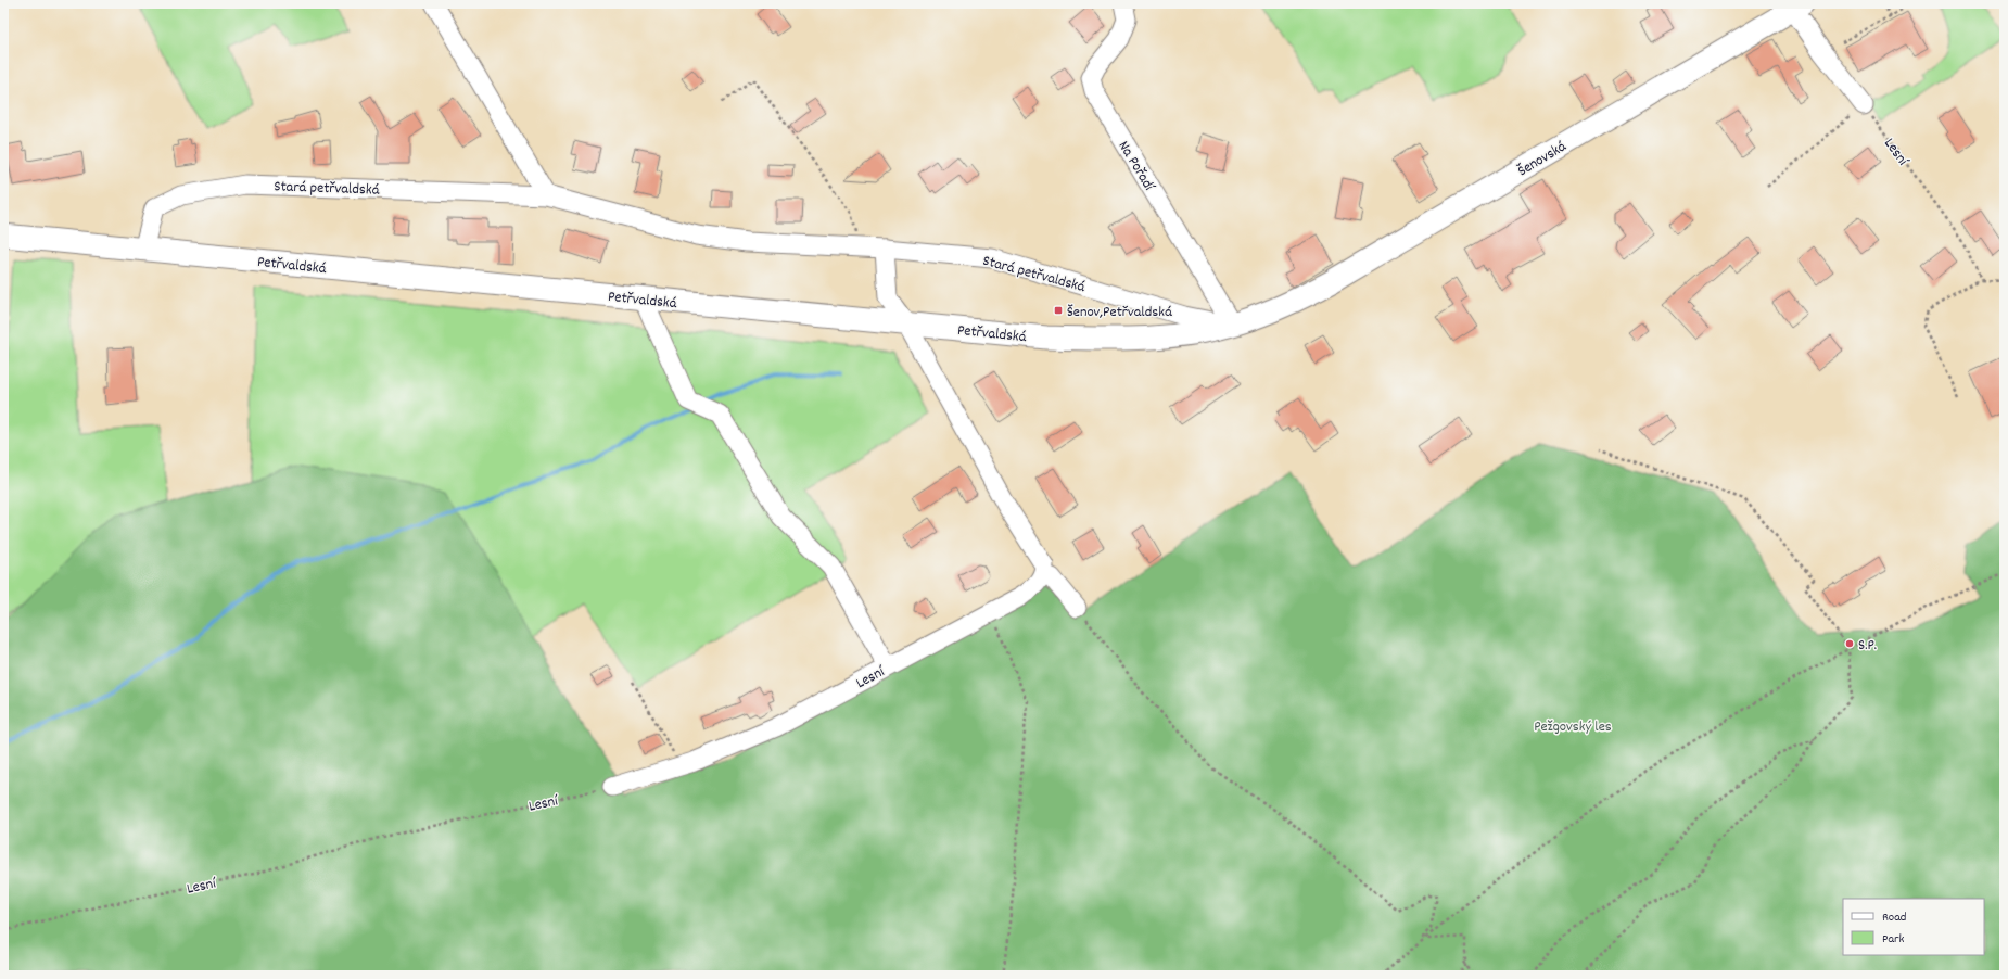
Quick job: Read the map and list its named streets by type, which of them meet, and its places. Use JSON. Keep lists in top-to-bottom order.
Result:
{
  "streets": {
    "main road": ["Šenovská", "Petřvaldská"],
    "street": ["Lesní", "Na Pořadí", "Stará petřvaldská"]
  },
  "crossings": [
    ["Šenovská", "Petřvaldská"],
    ["Na Pořadí", "Stará petřvaldská"],
    ["Na Pořadí", "Petřvaldská"],
    ["Stará petřvaldská", "Petřvaldská"]
  ],
  "parks": ["Pežgovský les"],
  "places": {
    "transit": ["Šenov,Petřvaldská"],
    "other": ["S.P."]
  },
  "legend": ["Road", "Park"]
}
